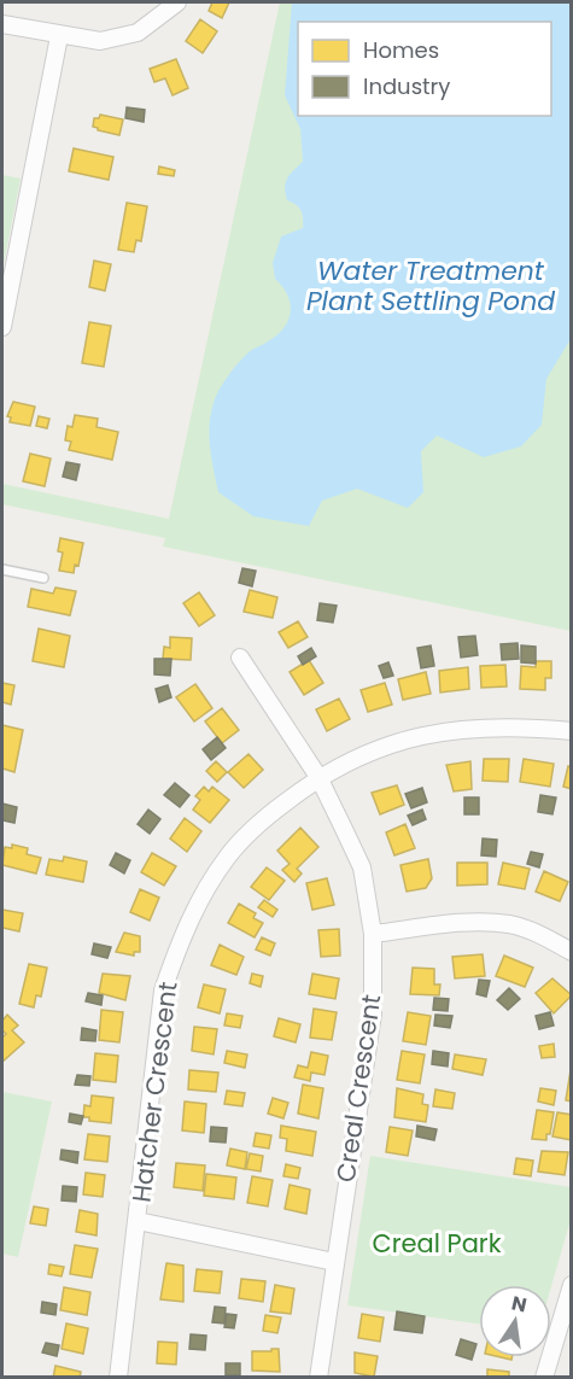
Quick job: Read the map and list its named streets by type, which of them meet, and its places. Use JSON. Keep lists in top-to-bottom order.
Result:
{
  "streets": {
    "street": ["Creal Crescent", "Hatcher Crescent"]
  },
  "crossings": [
    ["Creal Crescent", "Hatcher Crescent"]
  ],
  "water": ["Water Treatment Plant Settling Pond"],
  "parks": ["Creal Park"],
  "legend": ["Homes", "Industry"],
  "north": "top"
}
